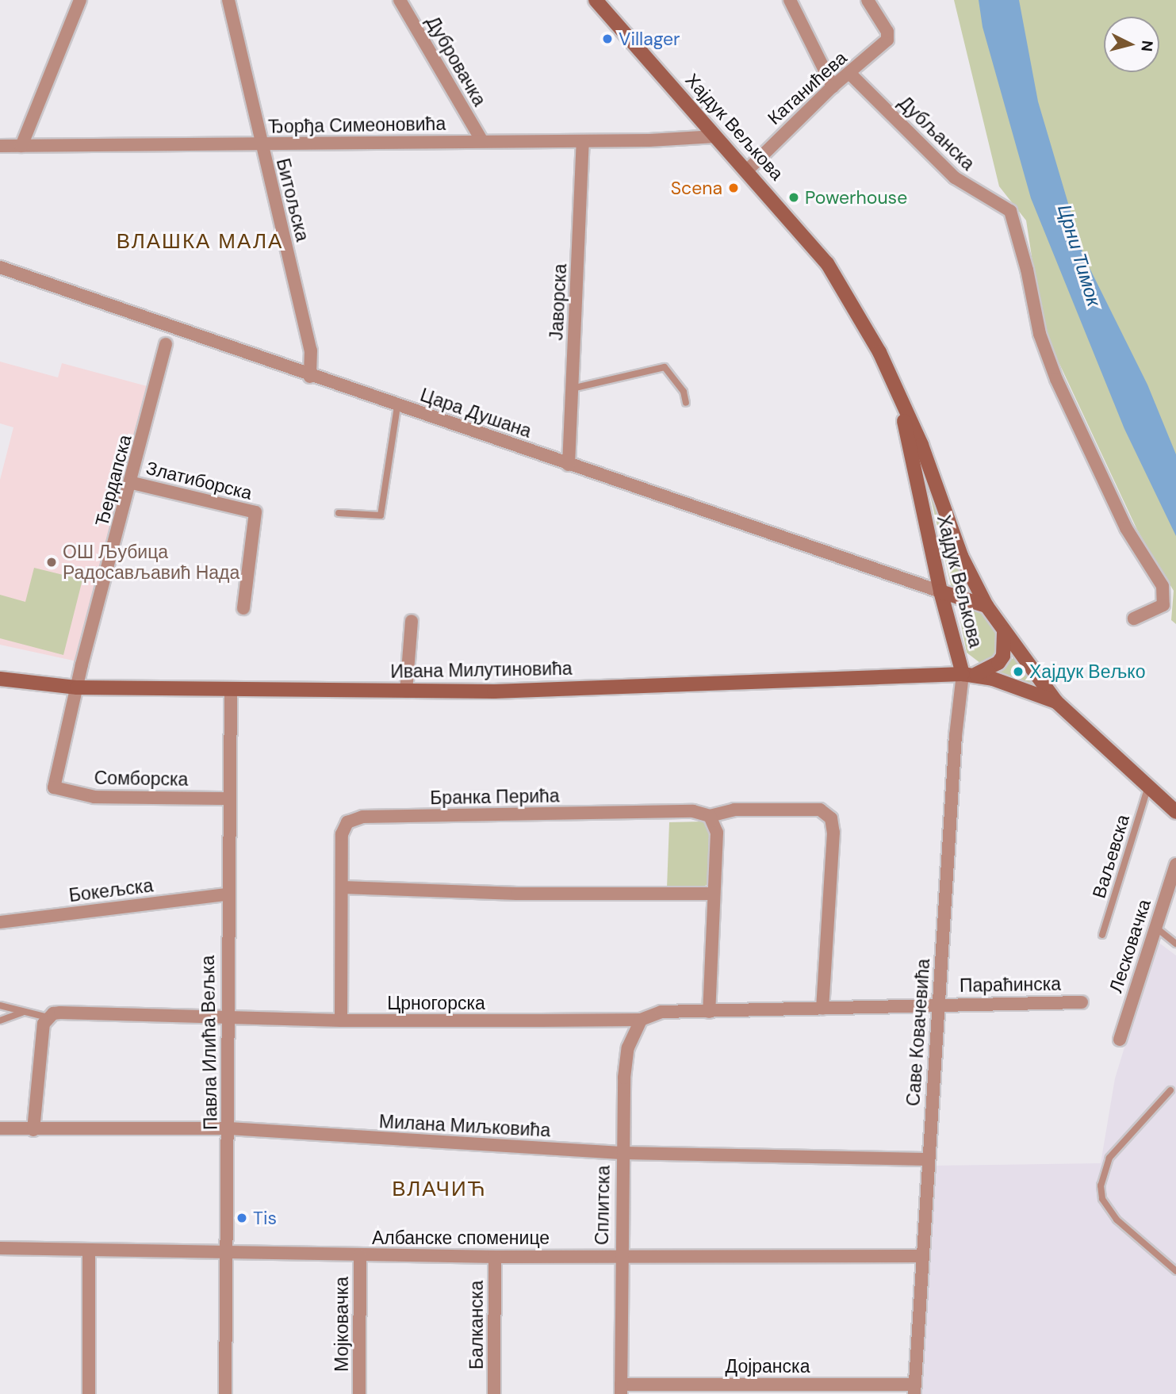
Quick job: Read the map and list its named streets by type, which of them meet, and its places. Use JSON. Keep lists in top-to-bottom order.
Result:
{
  "streets": {
    "street": [
      "Дубровачка",
      "Катанићева",
      "Ђорђа Симеоновића",
      "Хајдук Вељкова",
      "Дубљанска",
      "Битољска",
      "Јаворска",
      "Цара Душана",
      "Ђердапска",
      "Златиборска",
      "Ивана Милутиновића",
      "Сомборска",
      "Бранка Перића",
      "Бокељска",
      "Лесковачка",
      "Параћинска",
      "Црногорска",
      "Саве Ковачевића",
      "Павла Илића Вељка",
      "Милана Миљковића",
      "Сплитска",
      "Албанске споменице",
      "Мојковачка",
      "Балканска",
      "Дојранска"
    ],
    "lane": ["Ваљевска"]
  },
  "crossings": [
    ["Дубровачка", "Ђорђа Симеоновића"],
    ["Катанићева", "Хајдук Вељкова"],
    ["Катанићева", "Дубљанска"],
    ["Ђорђа Симеоновића", "Хајдук Вељкова"],
    ["Ђорђа Симеоновића", "Битољска"],
    ["Ђорђа Симеоновића", "Јаворска"],
    ["Хајдук Вељкова", "Цара Душана"],
    ["Хајдук Вељкова", "Ивана Милутиновића"],
    ["Хајдук Вељкова", "Ваљевска"],
    ["Хајдук Вељкова", "Саве Ковачевића"],
    ["Битољска", "Цара Душана"],
    ["Јаворска", "Цара Душана"],
    ["Ђердапска", "Златиборска"],
    ["Ђердапска", "Ивана Милутиновића"],
    ["Ђердапска", "Сомборска"],
    ["Ивана Милутиновића", "Саве Ковачевића"],
    ["Ивана Милутиновића", "Павла Илића Вељка"],
    ["Сомборска", "Павла Илића Вељка"],
    ["Бранка Перића", "Црногорска"],
    ["Бокељска", "Павла Илића Вељка"],
    ["Параћинска", "Црногорска"],
    ["Параћинска", "Саве Ковачевића"],
    ["Црногорска", "Саве Ковачевића"],
    ["Црногорска", "Павла Илића Вељка"],
    ["Црногорска", "Сплитска"],
    ["Саве Ковачевића", "Милана Миљковића"],
    ["Саве Ковачевића", "Албанске споменице"],
    ["Саве Ковачевића", "Дојранска"],
    ["Павла Илића Вељка", "Милана Миљковића"],
    ["Павла Илића Вељка", "Албанске споменице"],
    ["Милана Миљковића", "Сплитска"],
    ["Сплитска", "Албанске споменице"],
    ["Сплитска", "Дојранска"],
    ["Албанске споменице", "Мојковачка"],
    ["Албанске споменице", "Балканска"]
  ],
  "districts": ["ВЛАШКА МАЛА", "ВЛАЧИЋ"],
  "water": ["Црни Тимок"],
  "places": [
    "Villager",
    "Scena",
    "Powerhouse",
    "ОШ Љубица Радосављавић Нада",
    "Хајдук Вељко",
    "Tis"
  ],
  "north": "right"
}
